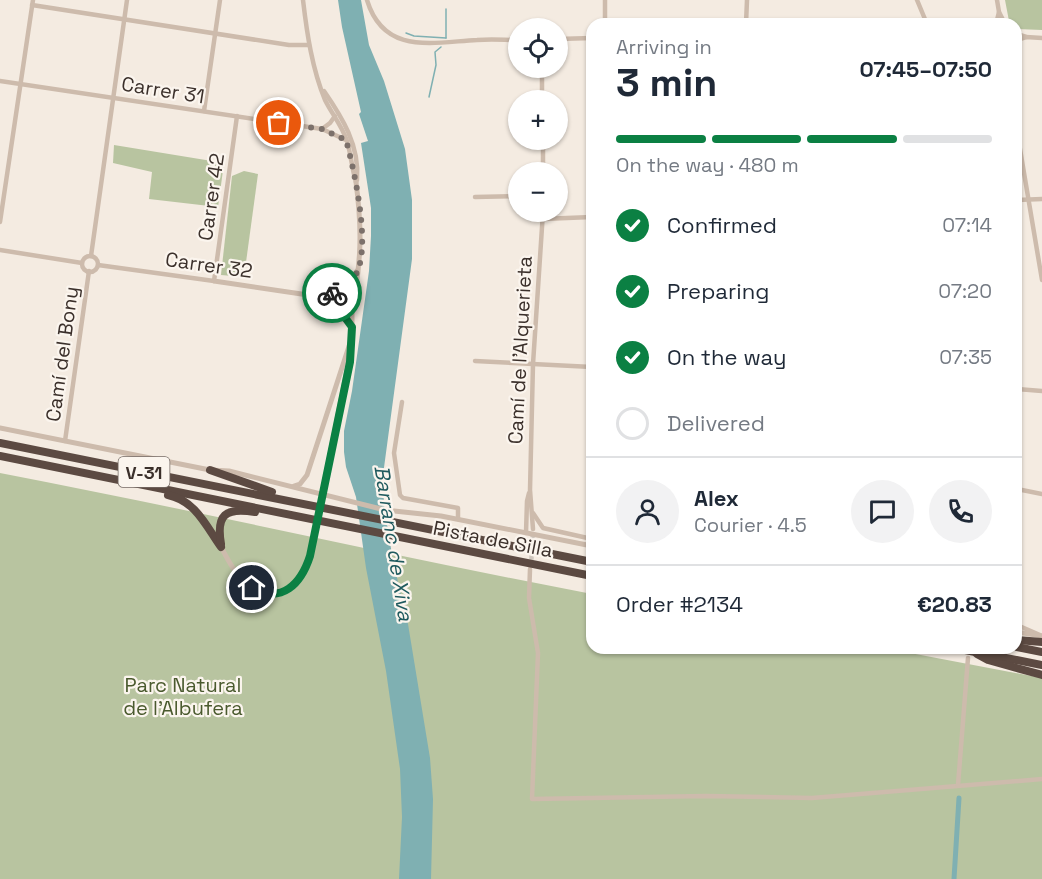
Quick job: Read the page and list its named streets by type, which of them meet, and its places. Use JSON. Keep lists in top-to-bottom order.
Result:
{
  "streets": {
    "highway": ["V-31", "Pista de Silla"],
    "street": [
      "Carrer 31",
      "Carrer 42",
      "Carrer 32",
      "Camí de l'Alquerieta",
      "Camí del Bony"
    ]
  },
  "crossings": [
    ["Carrer 31", "Carrer 42"],
    ["Carrer 42", "Carrer 32"],
    ["Carrer 32", "Camí del Bony"]
  ],
  "water": ["Barranc de Xiva"],
  "parks": ["Parc Natural de l'Albufera"],
  "page": {
    "map_buttons": ["+", "−"],
    "heading": ["3 min", "Arriving in", "07:45–07:50"],
    "panel": [
      "Alex",
      "Courier · 4.5",
      "Order #2134",
      "€20.83"
    ],
    "bar": "On the way · 480 m",
    "list": [
      ["Confirmed", "07:14"],
      ["Preparing", "07:20"],
      ["On the way", "07:35"],
      "Delivered"
    ]
  }
}
